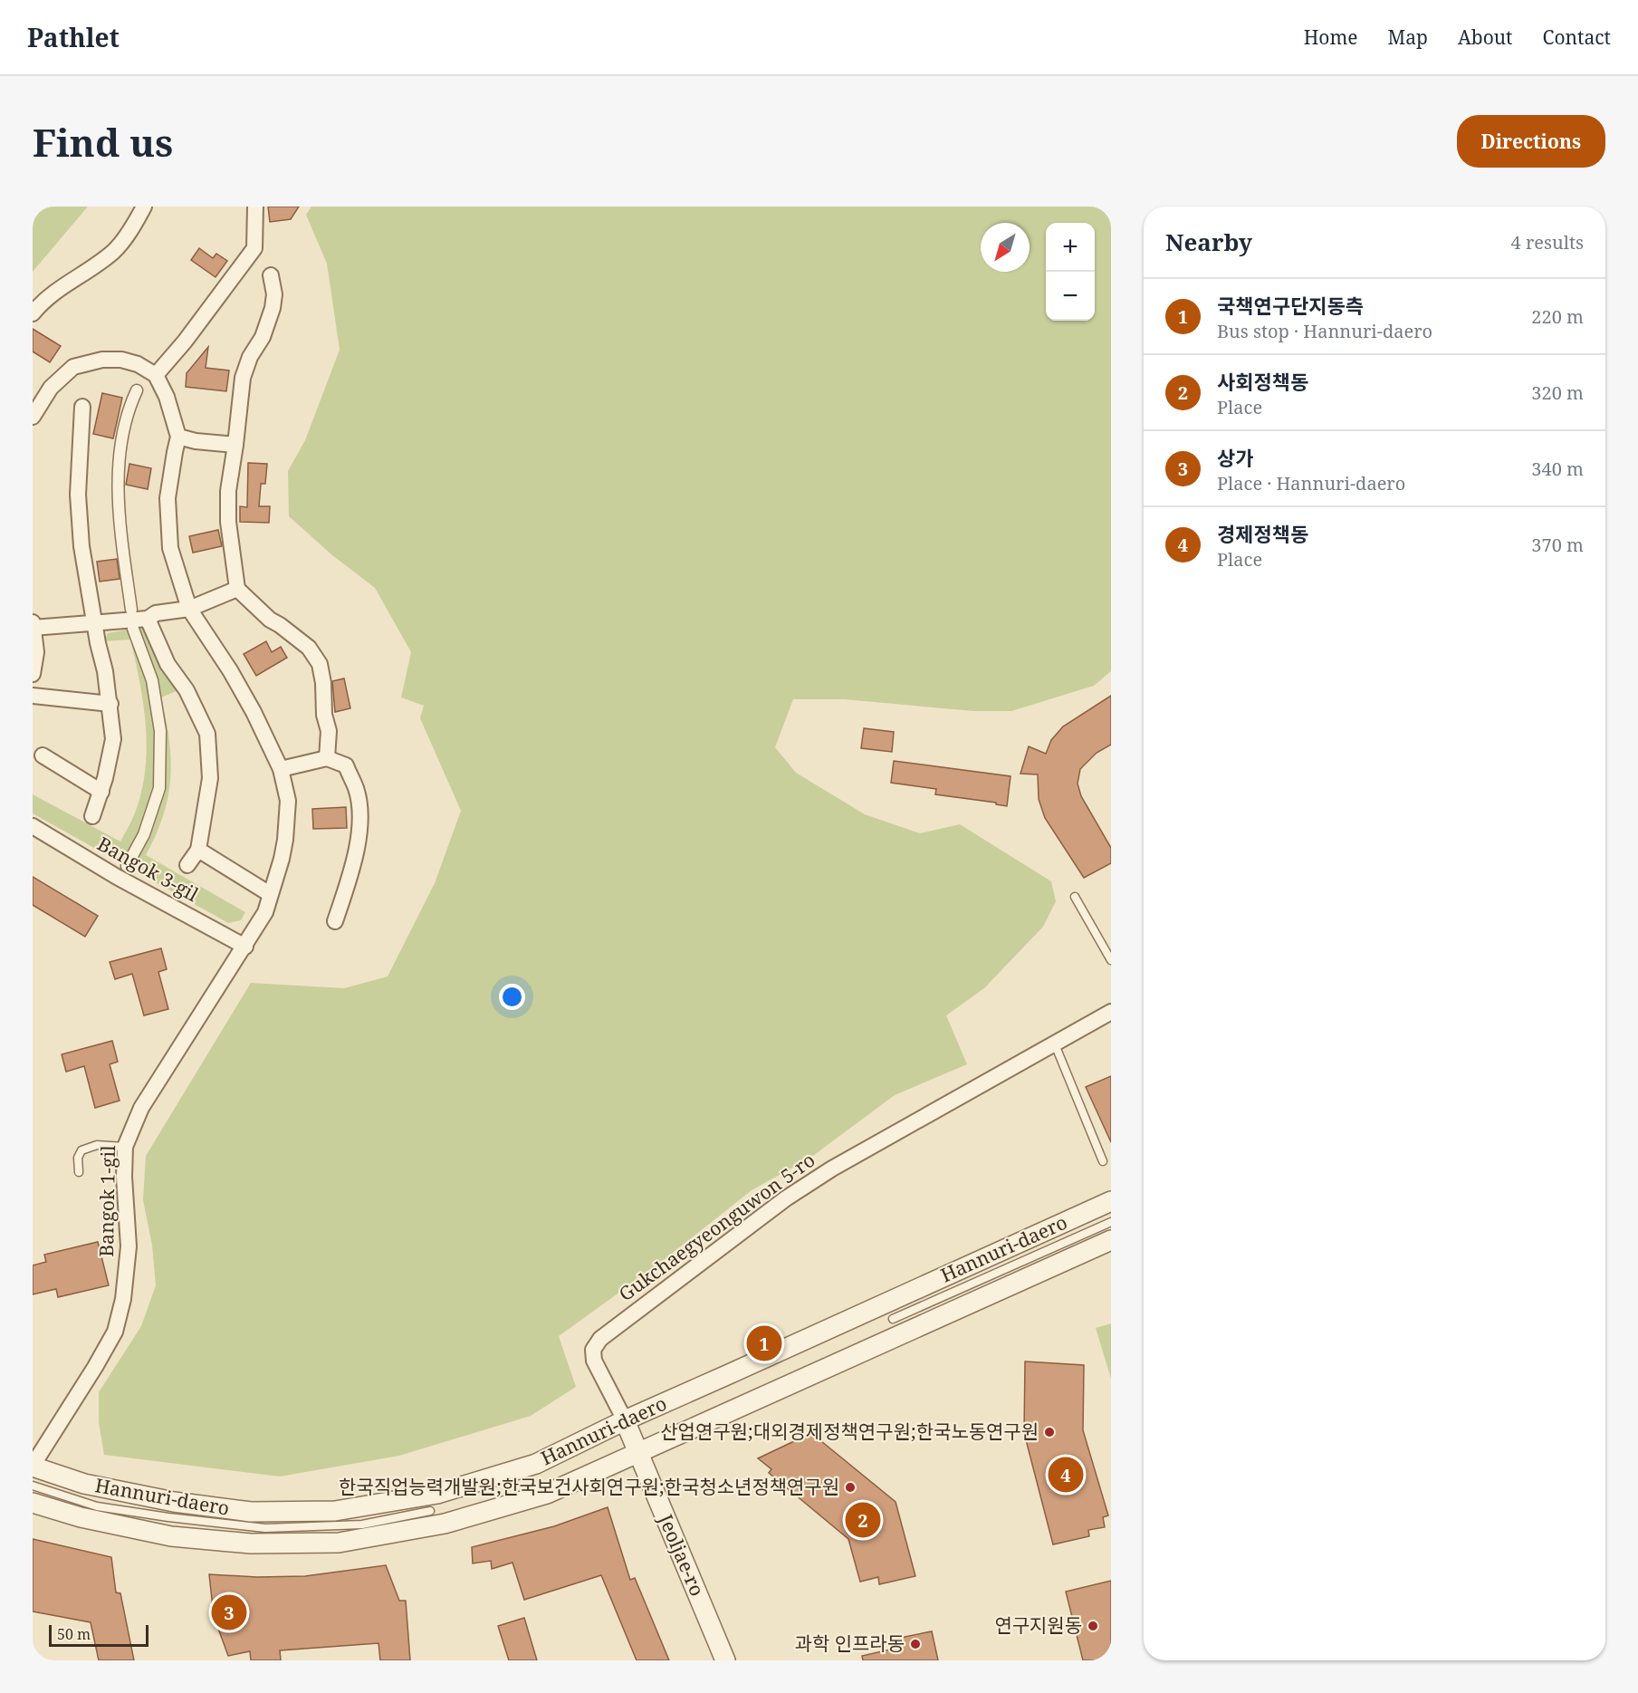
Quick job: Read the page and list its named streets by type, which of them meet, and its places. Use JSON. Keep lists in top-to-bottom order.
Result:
{
  "streets": {
    "street": [
      "Bangok 3-gil",
      "Bangok 1-gil",
      "Gukchaegyeonguwon 5-ro",
      "Hannuri-daero",
      "Jeoljae-ro"
    ]
  },
  "crossings": [
    ["Bangok 3-gil", "Bangok 1-gil"],
    ["Bangok 1-gil", "Hannuri-daero"],
    ["Gukchaegyeonguwon 5-ro", "Hannuri-daero"],
    ["Gukchaegyeonguwon 5-ro", "Jeoljae-ro"],
    ["Hannuri-daero", "Jeoljae-ro"]
  ],
  "places": [
    "산업연구원;대외경제정책연구원;한국노동연구원",
    "한국직업능력개발원;한국보건사회연구원;한국청소년정책연구원",
    "연구지원동",
    "과학 인프라동"
  ],
  "scale_bar": "50 m",
  "north": "bottom left",
  "page": {
    "header": "Pathlet",
    "nav": [
      "Home",
      "Map",
      "About",
      "Contact"
    ],
    "buttons": "Directions",
    "title": "Find us",
    "heading": ["Nearby", "4 results"],
    "map_buttons": ["+", "−"],
    "list": [
      {
        "mark": "1",
        "name": "국책연구단지동측",
        "note": "Bus stop · Hannuri-daero",
        "value": "220 m"
      },
      {
        "mark": "2",
        "name": "사회정책동",
        "note": "Place",
        "value": "320 m"
      },
      {
        "mark": "3",
        "name": "상가",
        "note": "Place · Hannuri-daero",
        "value": "340 m"
      },
      {
        "mark": "4",
        "name": "경제정책동",
        "note": "Place",
        "value": "370 m"
      }
    ],
    "pins": [
      "1",
      "4",
      "2",
      "3"
    ],
    "scale": "50 m"
  }
}
